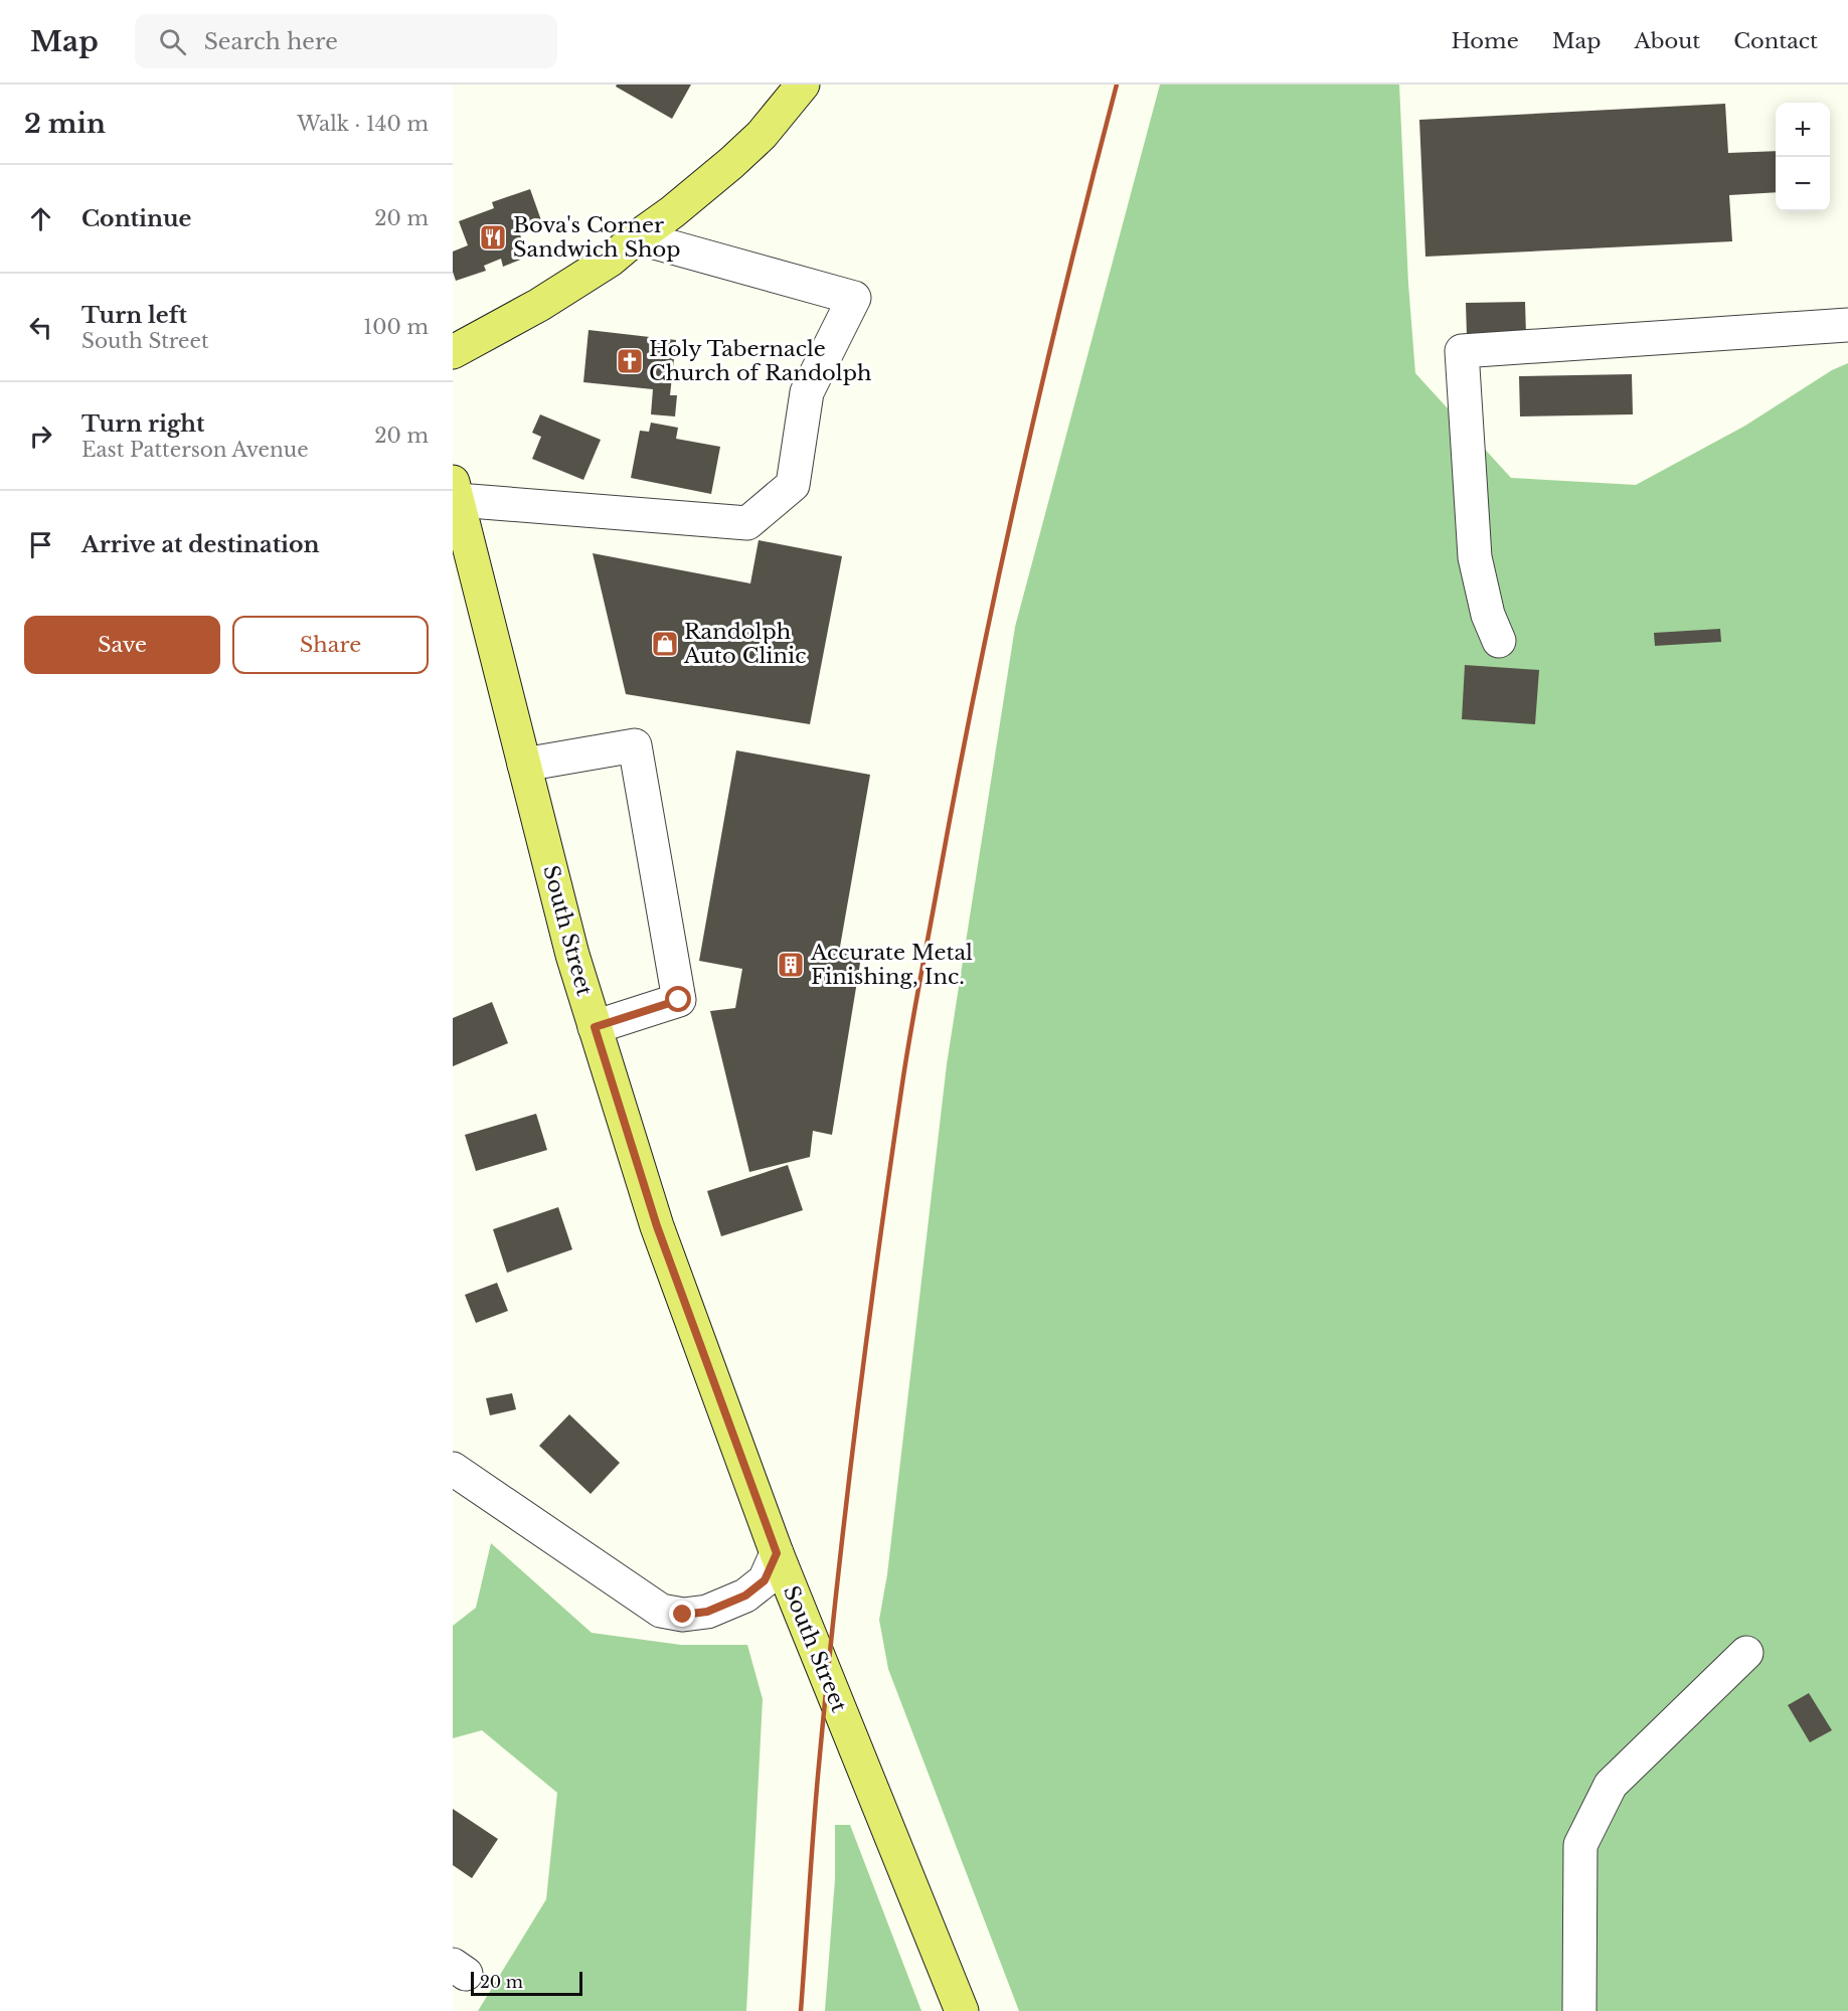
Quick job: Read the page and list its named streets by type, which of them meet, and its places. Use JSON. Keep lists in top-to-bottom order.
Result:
{
  "streets": {
    "main road": ["South Street"]
  },
  "places": {
    "restaurant": ["Bova's Corner Sandwich Shop"],
    "church": ["Holy Tabernacle Church of Randolph"],
    "shop": ["Randolph Auto Clinic"],
    "building": ["Accurate Metal Finishing, Inc."]
  },
  "scale_bar": "20 m",
  "page": {
    "header": "Map",
    "search": "Search here",
    "nav": [
      "Home",
      "Map",
      "About",
      "Contact"
    ],
    "heading": ["2 min", "Walk · 140 m"],
    "map_buttons": ["+", "−"],
    "list": [
      ["Continue", "20 m"],
      ["Turn left", "South Street", "100 m"],
      ["Turn right", "East Patterson Avenue", "20 m"],
      "Arrive at destination"
    ],
    "buttons": ["Save", "Share"],
    "scale": "20 m"
  }
}
